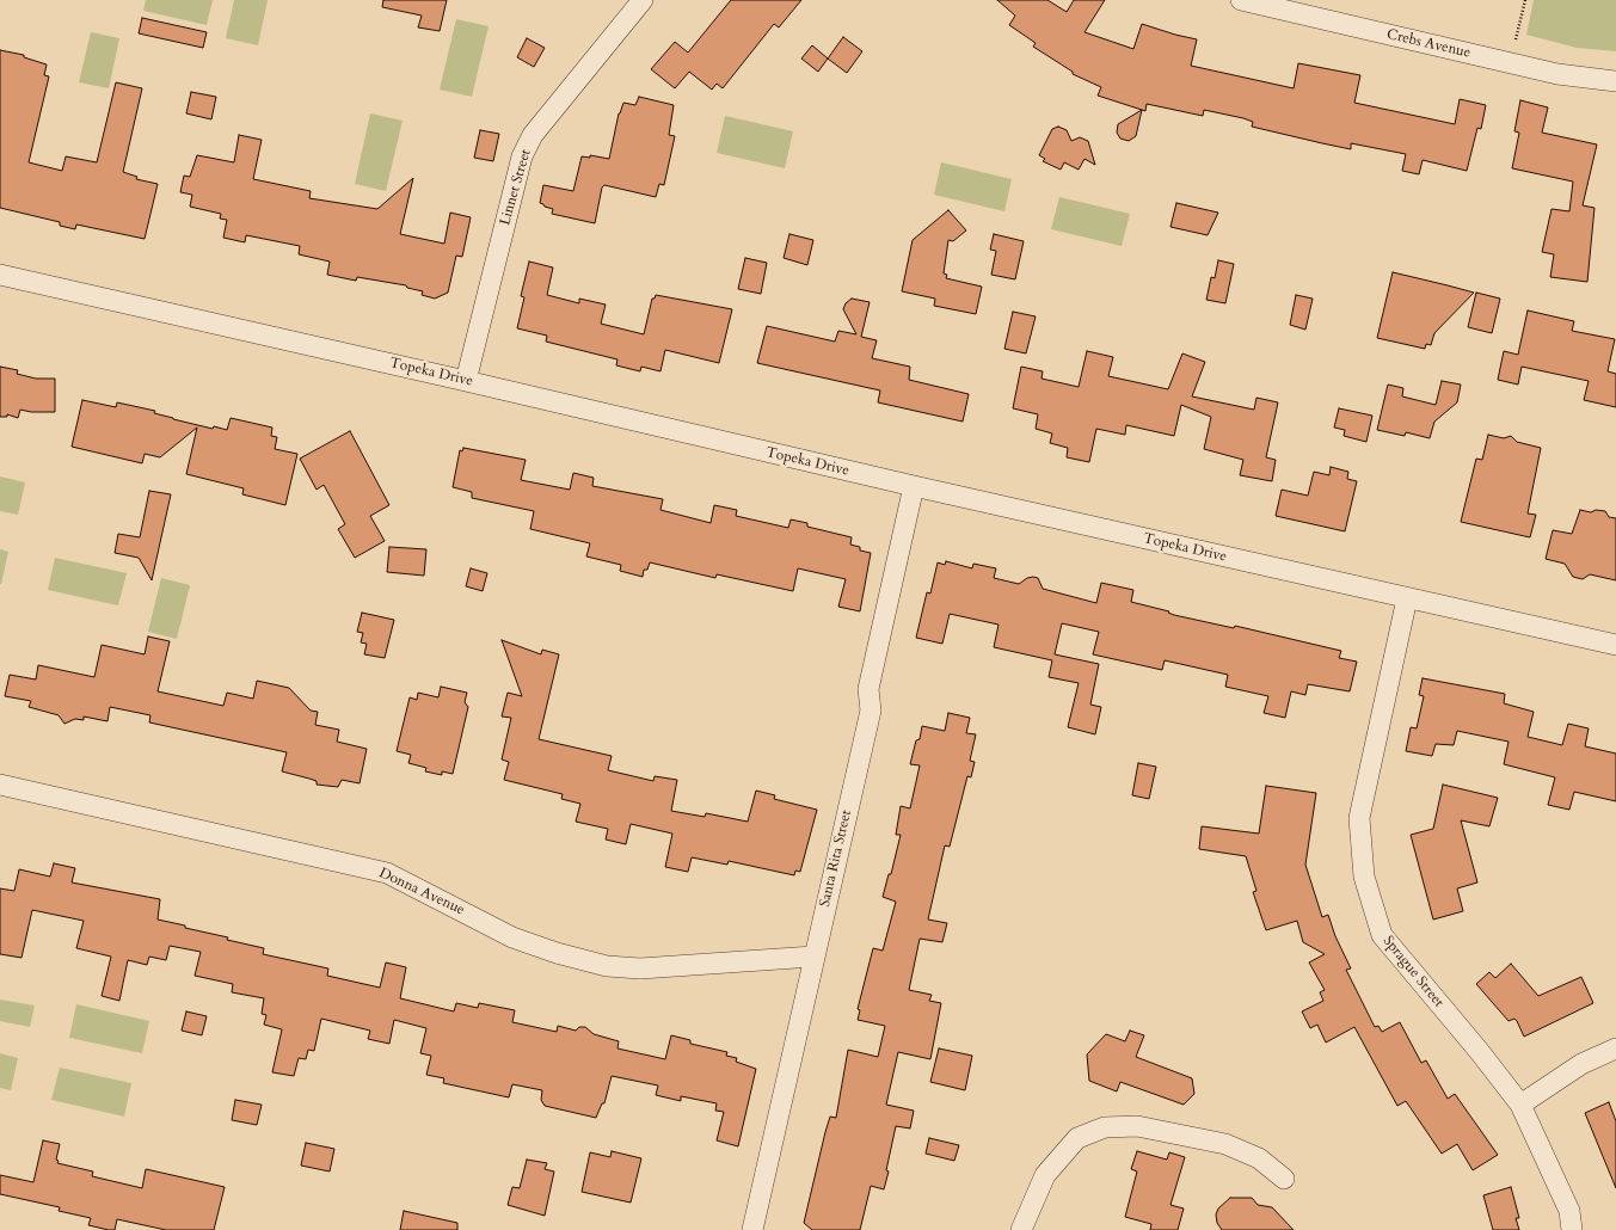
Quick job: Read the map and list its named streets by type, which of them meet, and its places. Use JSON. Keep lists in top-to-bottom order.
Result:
{
  "streets": {
    "street": [
      "Crebs Avenue",
      "Linnet Street",
      "Topeka Drive",
      "Santa Rita Street",
      "Donna Avenue",
      "Sprague Street"
    ]
  },
  "crossings": [
    ["Linnet Street", "Topeka Drive"],
    ["Topeka Drive", "Santa Rita Street"],
    ["Topeka Drive", "Sprague Street"],
    ["Santa Rita Street", "Donna Avenue"]
  ]
}
